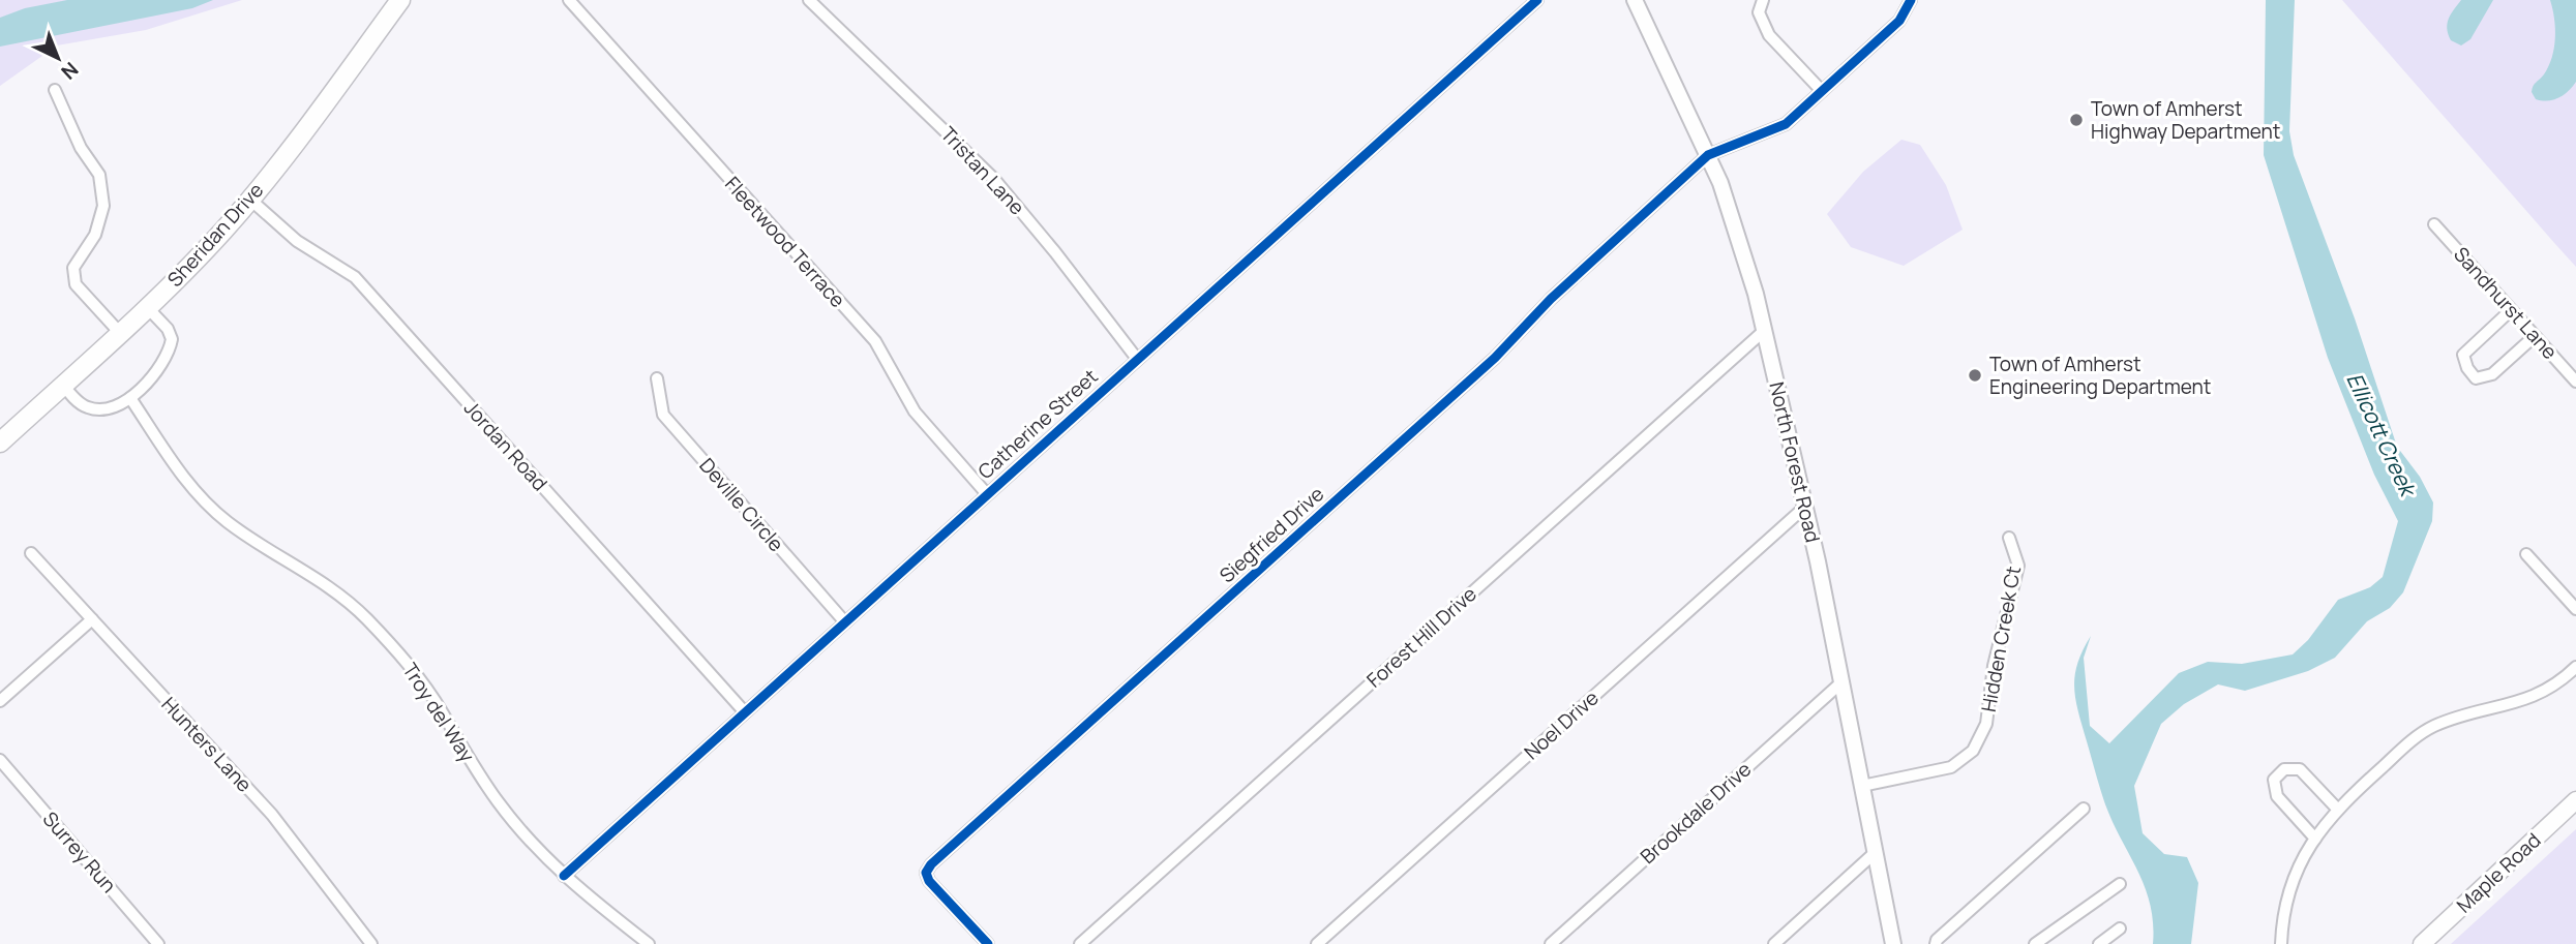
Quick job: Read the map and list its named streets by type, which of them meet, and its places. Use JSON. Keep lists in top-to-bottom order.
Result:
{
  "streets": {
    "main road": ["Sheridan Drive", "Maple Road"],
    "street": [
      "Tristan Lane",
      "Fleetwood Terrace",
      "Sandhurst Lane",
      "Catherine Street",
      "Jordan Road",
      "North Forest Road",
      "Deville Circle",
      "Siegfried Drive",
      "Forest Hill Drive",
      "Hidden Creek Ct",
      "Troy del Way",
      "Noel Drive",
      "Hunters Lane",
      "Brookdale Drive",
      "Surrey Run"
    ]
  },
  "crossings": [
    ["Tristan Lane", "Catherine Street"],
    ["Sheridan Drive", "Jordan Road"],
    ["Fleetwood Terrace", "Catherine Street"],
    ["Catherine Street", "Jordan Road"],
    ["Catherine Street", "Deville Circle"],
    ["Catherine Street", "Troy del Way"],
    ["North Forest Road", "Siegfried Drive"],
    ["North Forest Road", "Forest Hill Drive"],
    ["North Forest Road", "Hidden Creek Ct"],
    ["North Forest Road", "Noel Drive"],
    ["North Forest Road", "Brookdale Drive"]
  ],
  "water": ["Ellicott Creek"],
  "places": ["Town of Amherst Highway Department", "Town of Amherst Engineering Department"],
  "north": "bottom right"
}
